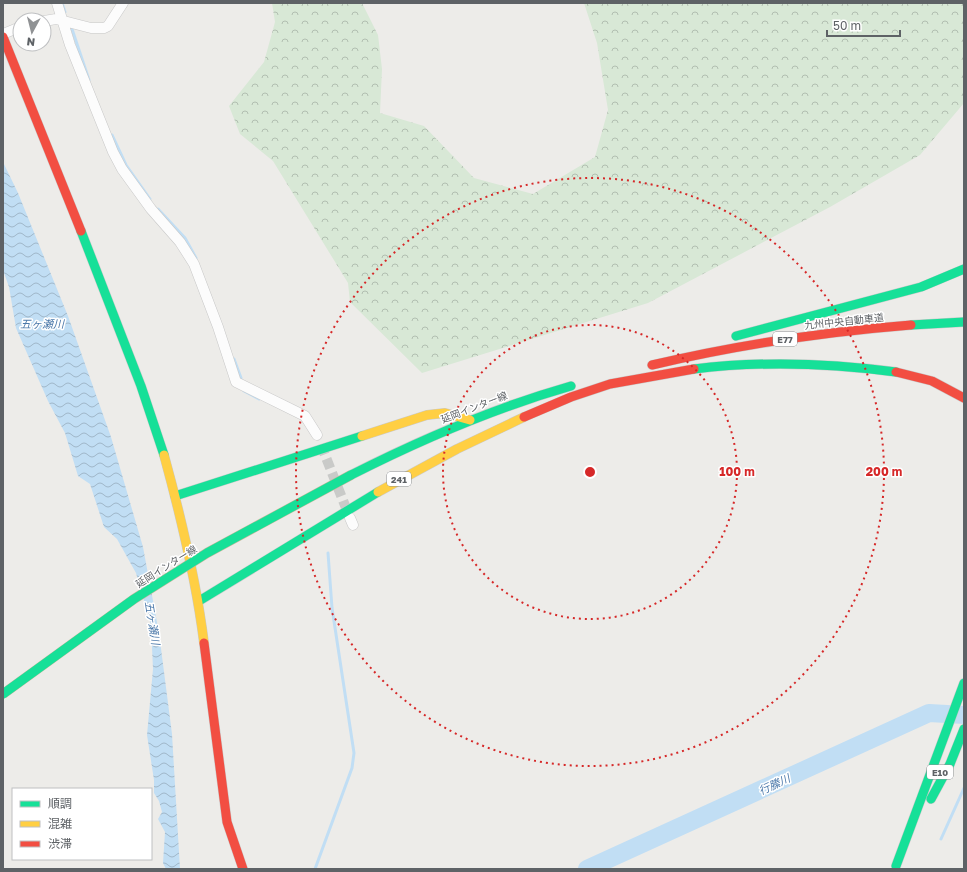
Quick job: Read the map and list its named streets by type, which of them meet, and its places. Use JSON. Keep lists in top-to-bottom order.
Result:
{
  "streets": {
    "main road": [
      "九州中央自動車道",
      "E77",
      "延岡インター線",
      "241",
      "E10"
    ]
  },
  "crossings": [
    ["九州中央自動車道", "延岡インター線"],
    ["九州中央自動車道", "241"],
    ["延岡インター線", "241"]
  ],
  "water": ["五ヶ瀬川", "行縢川"],
  "legend": ["順調", "混雑", "渋滞"],
  "scale_bar": "50 m",
  "north": "bottom",
  "rings": ["100 m", "200 m"]
}
